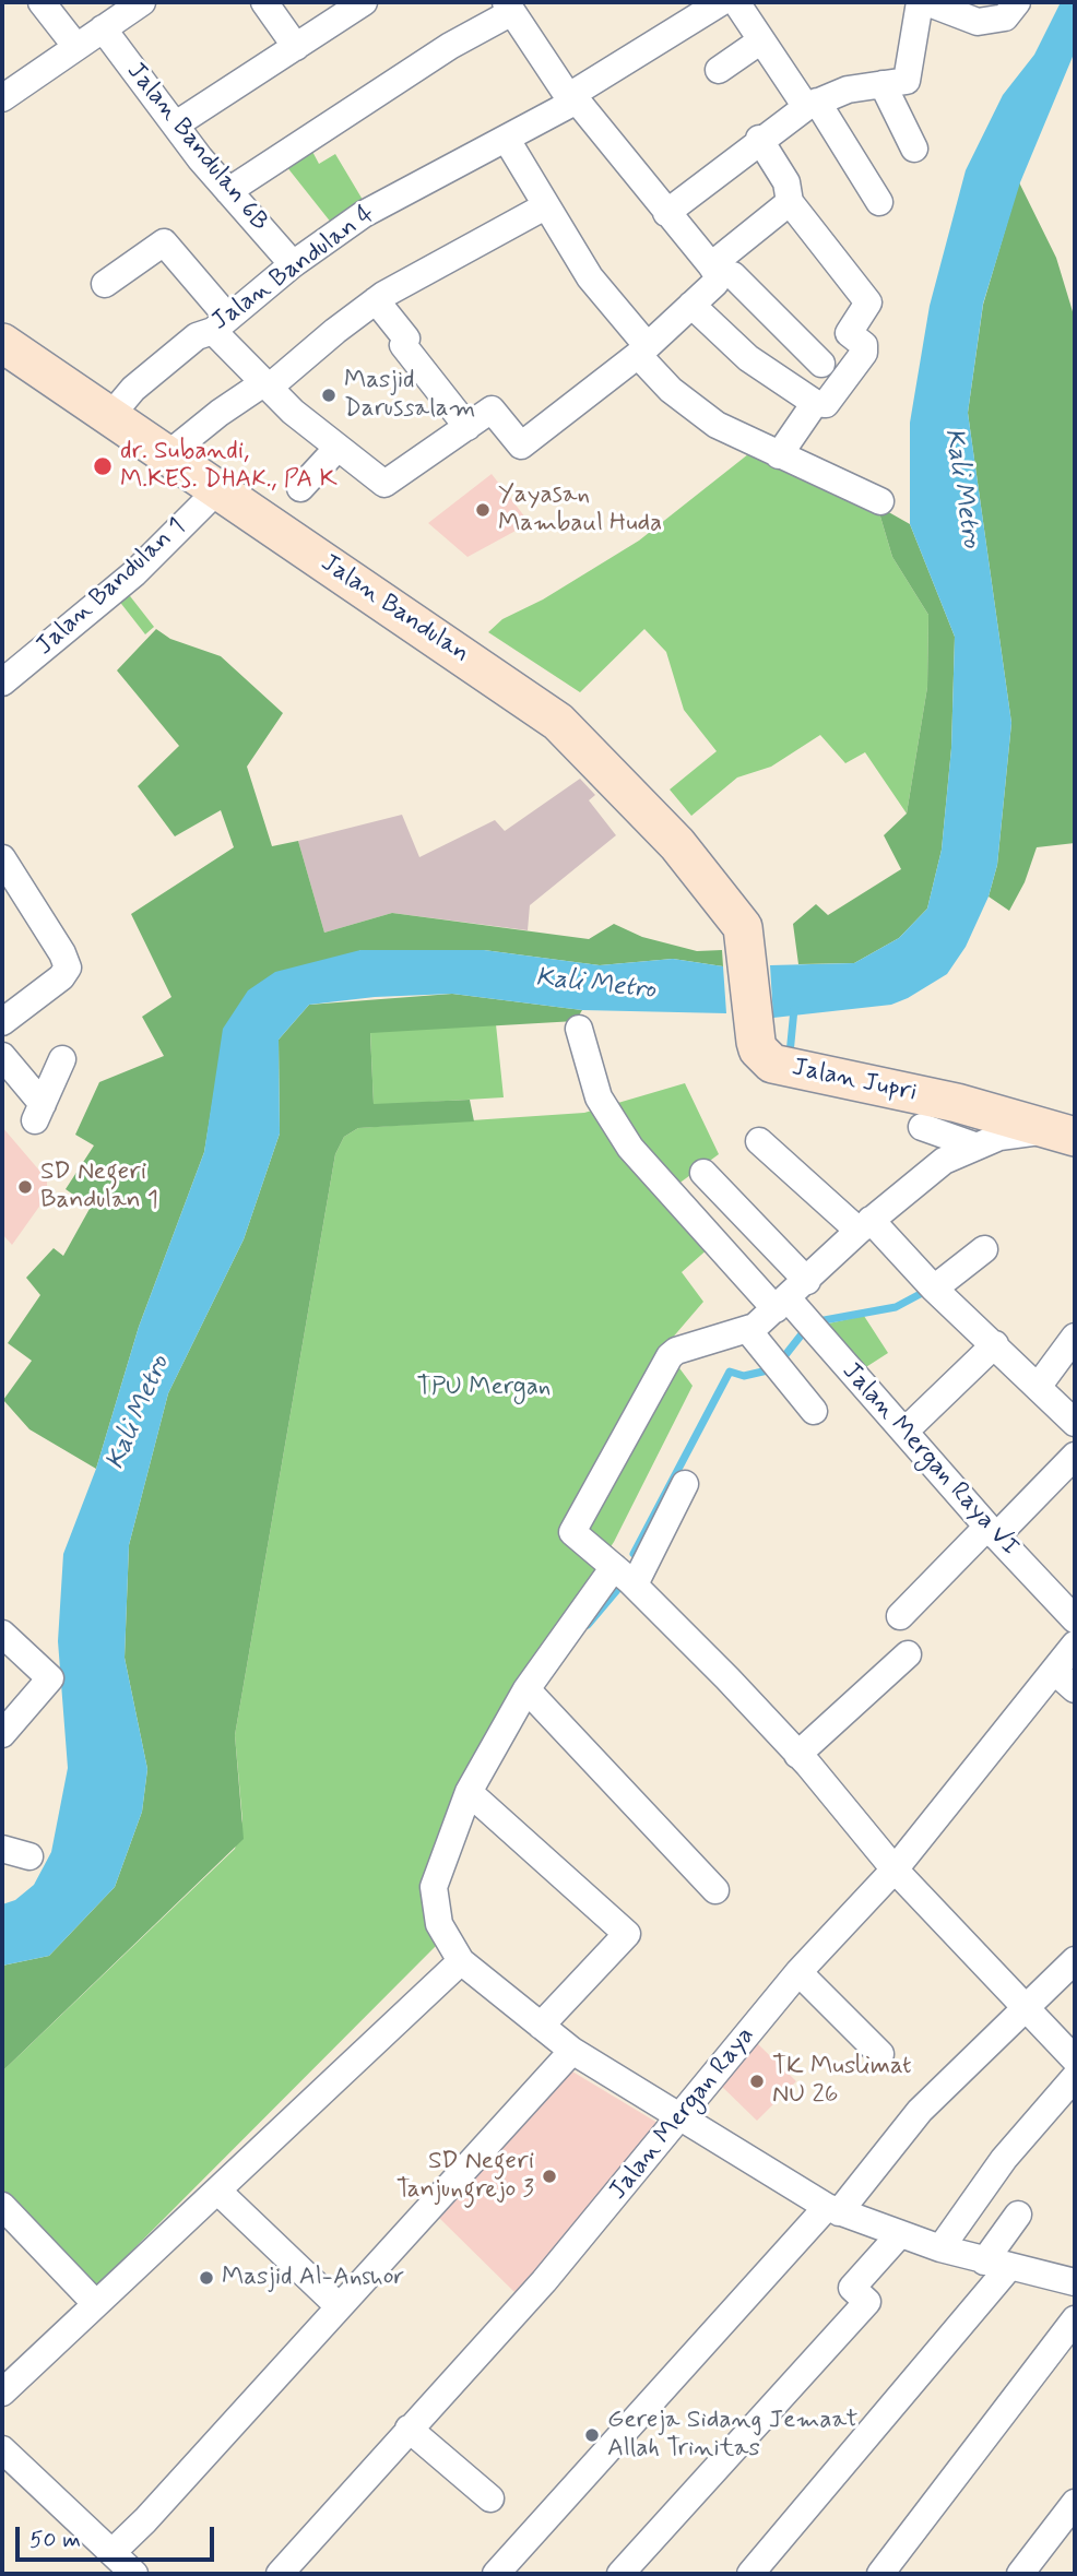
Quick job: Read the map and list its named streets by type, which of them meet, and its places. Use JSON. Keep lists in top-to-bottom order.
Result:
{
  "streets": {
    "main road": ["Jalan Bandulan", "Jalan Jupri"],
    "street": [
      "Jalan Bandulan 6B",
      "Jalan Bandulan 4",
      "Jalan Bandulan 1",
      "Jalan Mergan Raya VI",
      "Jalan Mergan Raya"
    ]
  },
  "crossings": [
    ["Jalan Bandulan 6B", "Jalan Bandulan 4"],
    ["Jalan Bandulan 4", "Jalan Bandulan"],
    ["Jalan Bandulan 1", "Jalan Bandulan"],
    ["Jalan Bandulan", "Jalan Jupri"]
  ],
  "water": ["Kali Metro"],
  "parks": ["TPU Mergan"],
  "places": [
    "Masjid Darussalam",
    "dr. Subandi, M.KES. DHAK., PA K",
    "Yayasan Mambaul Huda",
    "SD Negeri Bandulan 1",
    "TK Muslimat NU 26",
    "SD Negeri Tanjungrejo 3",
    "Masjid Al-Anshor",
    "Gereja Sidang Jemaat Allah Trinitas"
  ],
  "scale_bar": "50 m"
}
